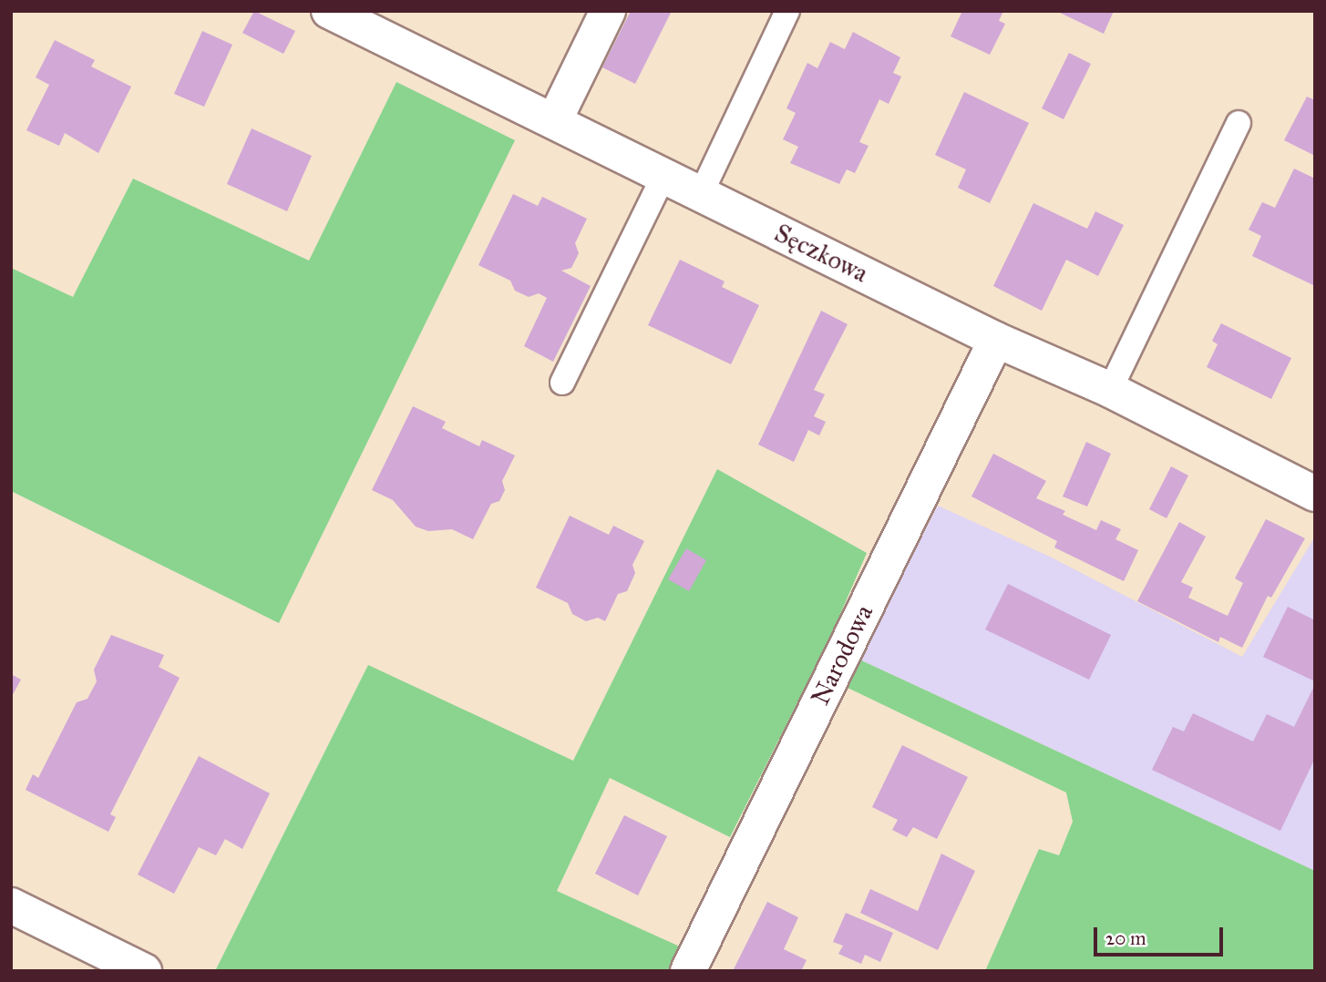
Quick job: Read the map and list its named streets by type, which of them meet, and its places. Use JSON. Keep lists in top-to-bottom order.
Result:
{
  "streets": {
    "street": ["Sęczkowa", "Narodowa"]
  },
  "crossings": [
    ["Sęczkowa", "Narodowa"]
  ],
  "scale_bar": "20 m"
}
